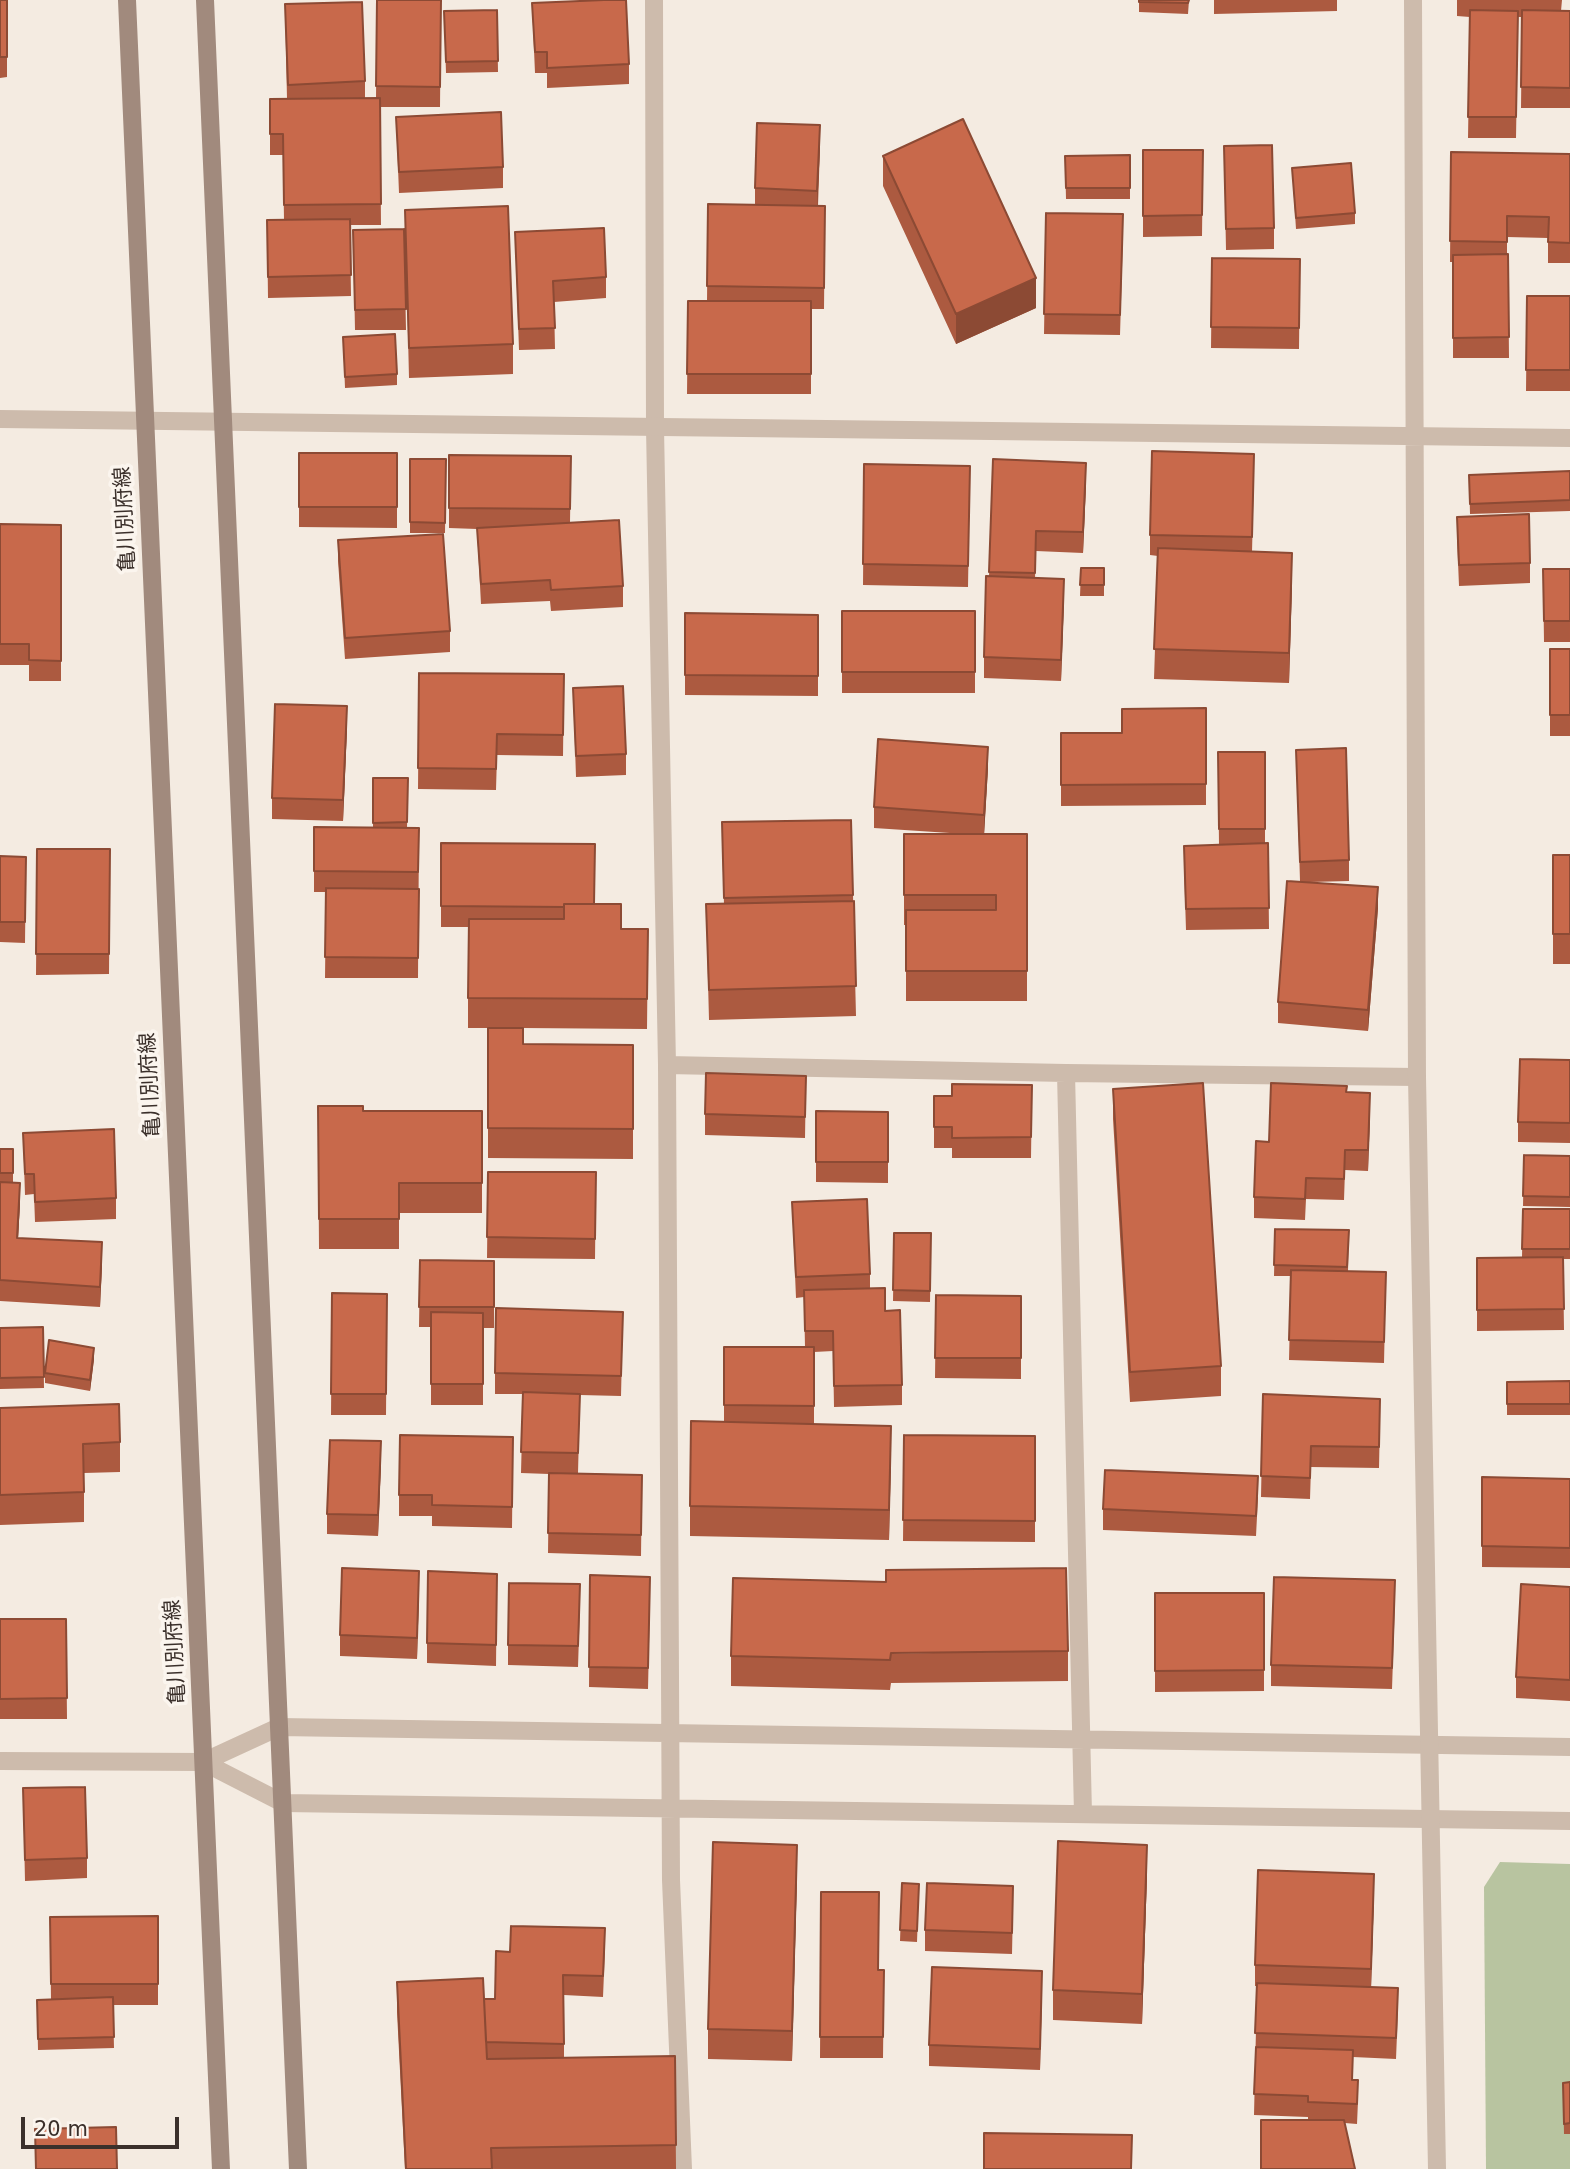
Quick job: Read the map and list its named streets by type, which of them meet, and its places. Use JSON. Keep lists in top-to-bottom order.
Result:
{
  "streets": {
    "main road": ["亀川別府線"]
  },
  "scale_bar": "20 m"
}
